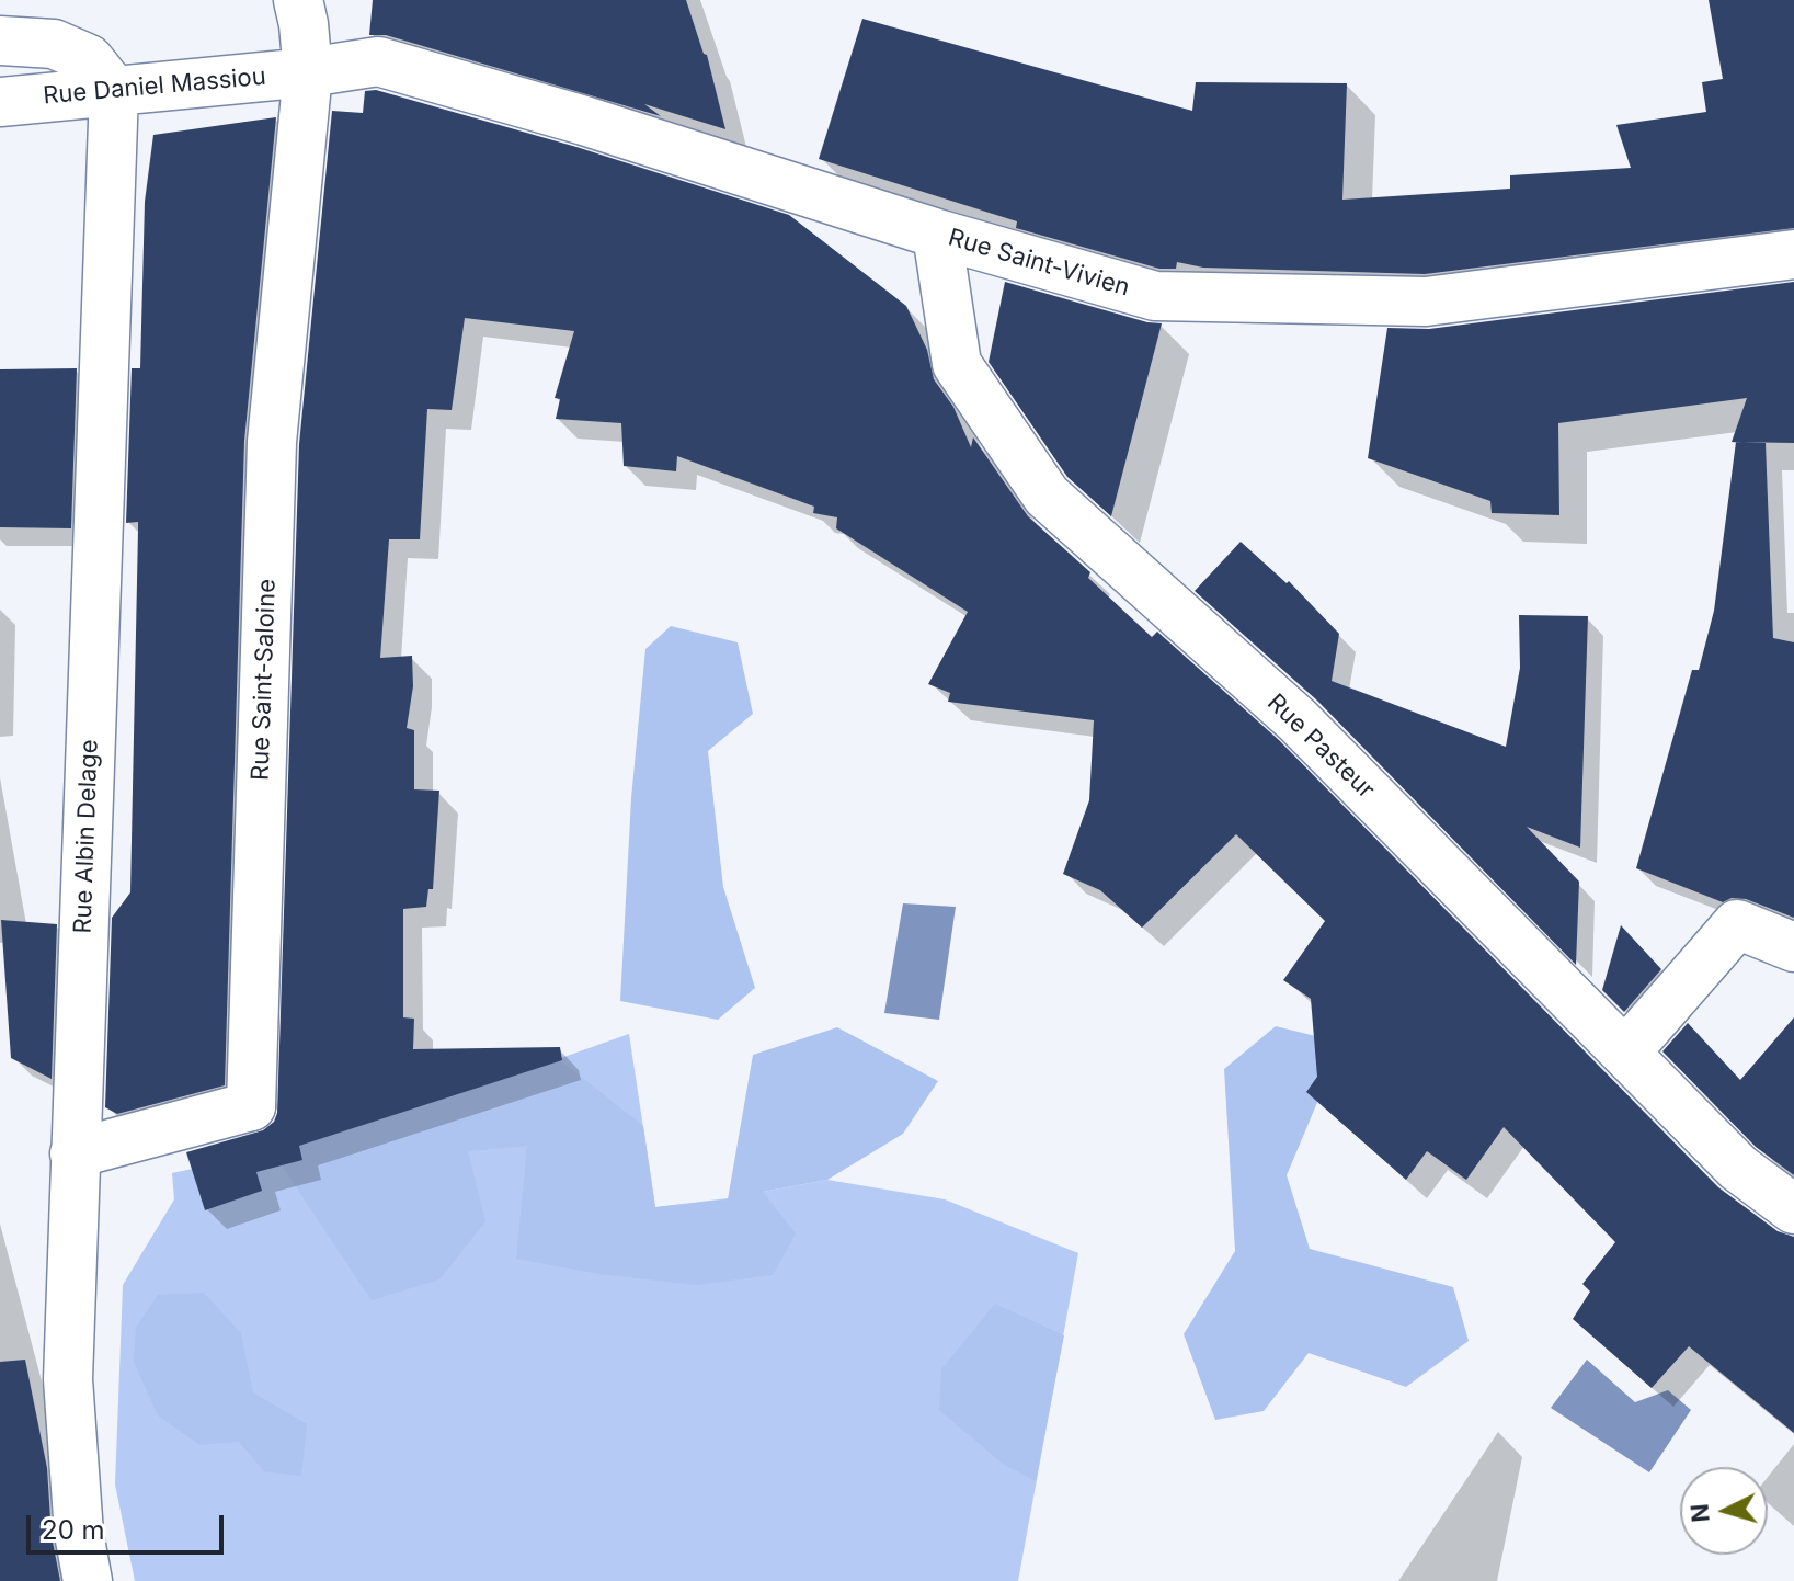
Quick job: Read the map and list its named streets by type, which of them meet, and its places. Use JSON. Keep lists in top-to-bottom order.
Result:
{
  "streets": {
    "street": [
      "Rue Daniel Massiou",
      "Rue Saint-Vivien",
      "Rue Saint-Saloine",
      "Rue Pasteur",
      "Rue Albin Delage"
    ]
  },
  "crossings": [
    ["Rue Daniel Massiou", "Rue Saint-Vivien"],
    ["Rue Daniel Massiou", "Rue Saint-Saloine"],
    ["Rue Daniel Massiou", "Rue Albin Delage"],
    ["Rue Saint-Vivien", "Rue Saint-Saloine"],
    ["Rue Saint-Vivien", "Rue Pasteur"],
    ["Rue Saint-Saloine", "Rue Albin Delage"]
  ],
  "scale_bar": "20 m",
  "north": "left"
}
